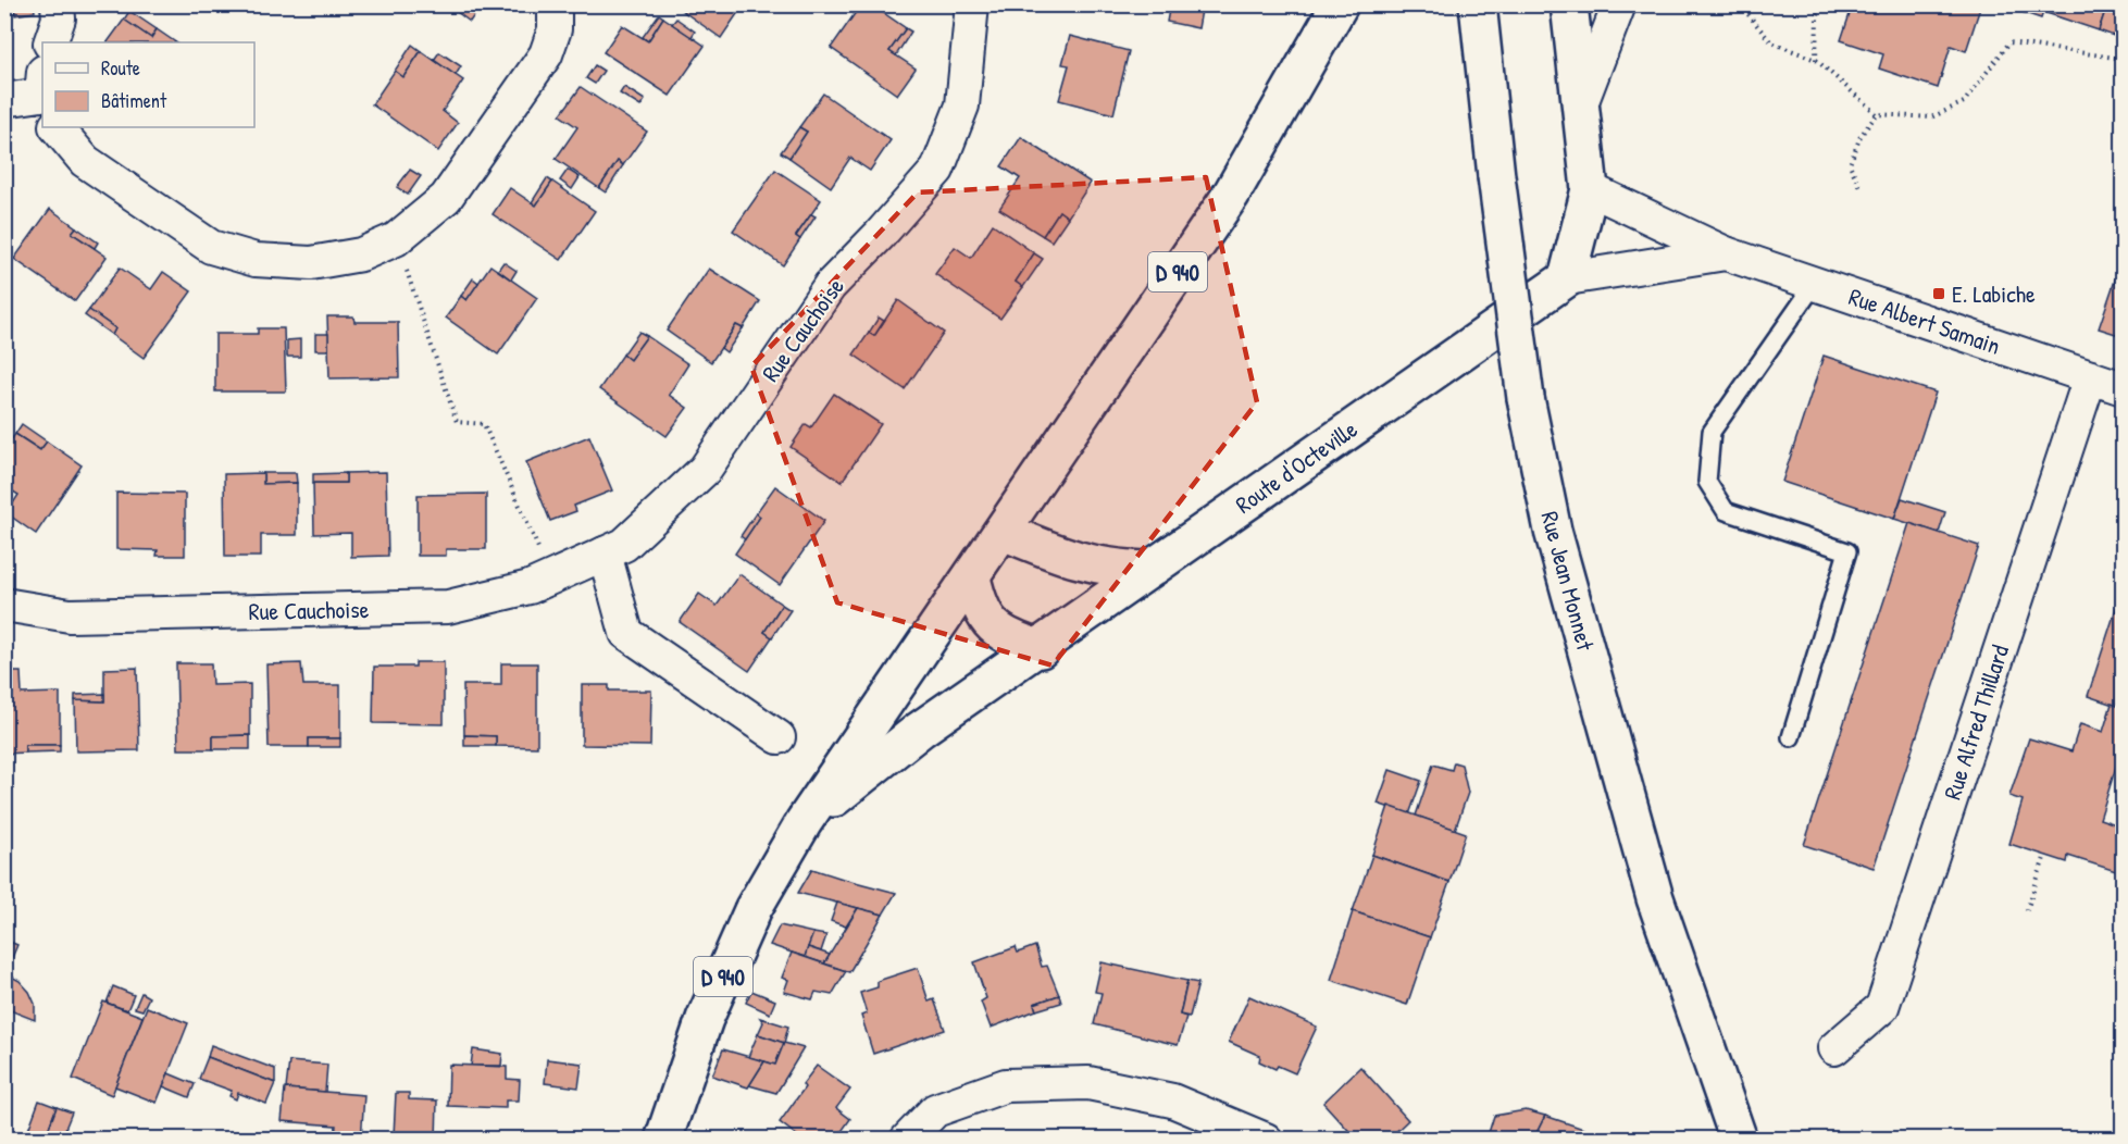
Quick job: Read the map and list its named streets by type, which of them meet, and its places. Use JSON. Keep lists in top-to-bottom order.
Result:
{
  "streets": {
    "main road": ["D 940", "Route d'Octeville", "Rue Jean Monnet"],
    "street": ["Rue Albert Samain", "Rue Cauchoise", "Rue Alfred Thillard"]
  },
  "crossings": [
    ["Rue Albert Samain", "Rue Alfred Thillard"]
  ],
  "places": {
    "transit": ["E. Labiche"]
  },
  "legend": ["Route", "Bâtiment"]
}
